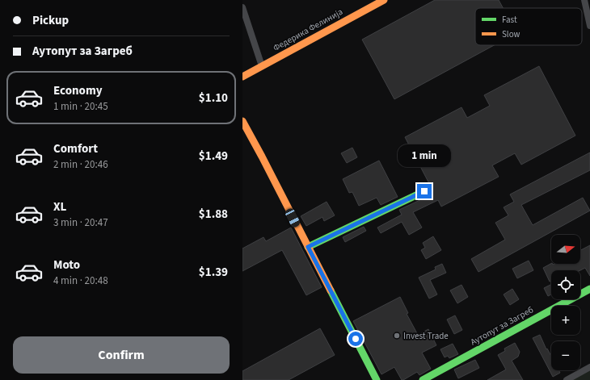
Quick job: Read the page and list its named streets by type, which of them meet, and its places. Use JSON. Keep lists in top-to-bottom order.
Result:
{
  "streets": {
    "street": ["Федерика Фелинија", "Аутопут за Загреб"]
  },
  "places": ["Invest Trade"],
  "legend": ["Fast", "Slow"],
  "north": "right",
  "page": {
    "banner": ["Pickup", "Аутопут за Загреб"],
    "list": [
      {
        "name": "Economy",
        "note": "1 min · 20:45",
        "value": "$1.10"
      },
      {
        "name": "Comfort",
        "note": "2 min · 20:46",
        "value": "$1.49"
      },
      {
        "name": "XL",
        "note": "3 min · 20:47",
        "value": "$1.88"
      },
      {
        "name": "Moto",
        "note": "4 min · 20:48",
        "value": "$1.39"
      }
    ],
    "bubble": "1 min",
    "map_buttons": ["+", "−"],
    "buttons": "Confirm"
  }
}
